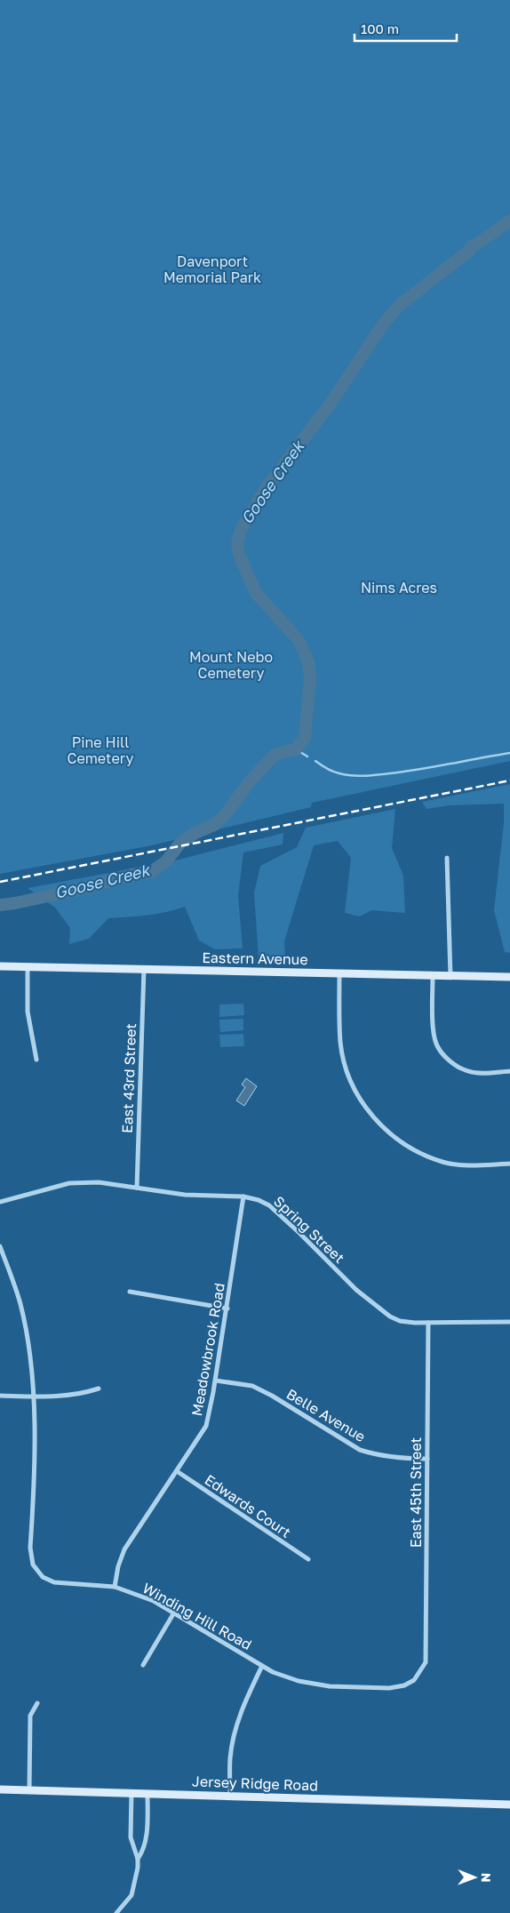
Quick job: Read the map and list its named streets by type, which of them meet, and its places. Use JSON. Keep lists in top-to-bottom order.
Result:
{
  "streets": {
    "main road": ["Eastern Avenue", "Jersey Ridge Road"],
    "street": [
      "East 43rd Street",
      "Spring Street",
      "Meadowbrook Road",
      "Belle Avenue",
      "East 45th Street",
      "Edwards Court",
      "Winding Hill Road"
    ]
  },
  "crossings": [
    ["Eastern Avenue", "East 43rd Street"],
    ["East 43rd Street", "Spring Street"],
    ["Spring Street", "Meadowbrook Road"],
    ["Spring Street", "East 45th Street"],
    ["Meadowbrook Road", "Belle Avenue"],
    ["Meadowbrook Road", "Edwards Court"],
    ["Meadowbrook Road", "Winding Hill Road"],
    ["Belle Avenue", "East 45th Street"],
    ["East 45th Street", "Winding Hill Road"]
  ],
  "water": ["Goose Creek"],
  "parks": [
    "Davenport Memorial Park",
    "Nims Acres",
    "Mount Nebo Cemetery",
    "Pine Hill Cemetery"
  ],
  "scale_bar": "100 m",
  "north": "right"
}
